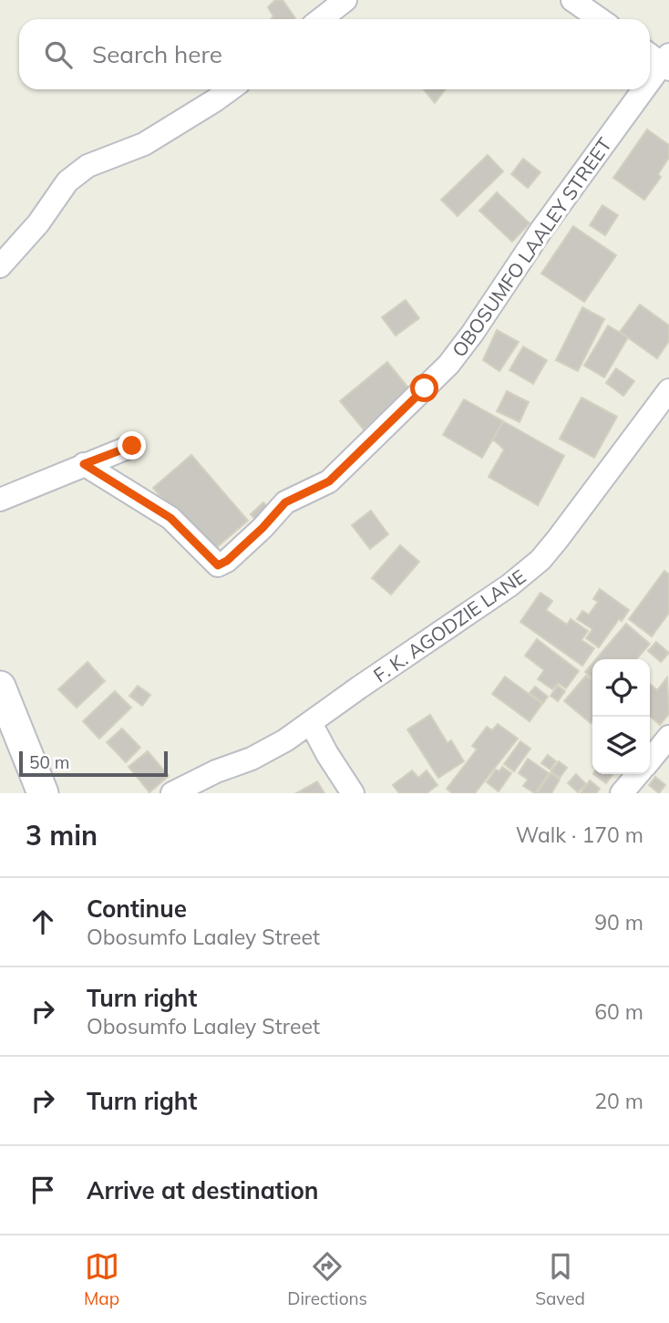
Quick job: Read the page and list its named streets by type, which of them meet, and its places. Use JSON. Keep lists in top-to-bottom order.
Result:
{
  "streets": {
    "street": ["OBOSUMFO LAALEY STREET", "F. K. AGODZIE LANE"]
  },
  "scale_bar": "50 m",
  "page": {
    "search": "Search here",
    "scale": "50 m",
    "heading": ["3 min", "Walk · 170 m"],
    "list": [
      ["Continue", "Obosumfo Laaley Street", "90 m"],
      ["Turn right", "Obosumfo Laaley Street", "60 m"],
      ["Turn right", "20 m"],
      "Arrive at destination"
    ],
    "nav": ["Map", "Directions", "Saved"]
  }
}
